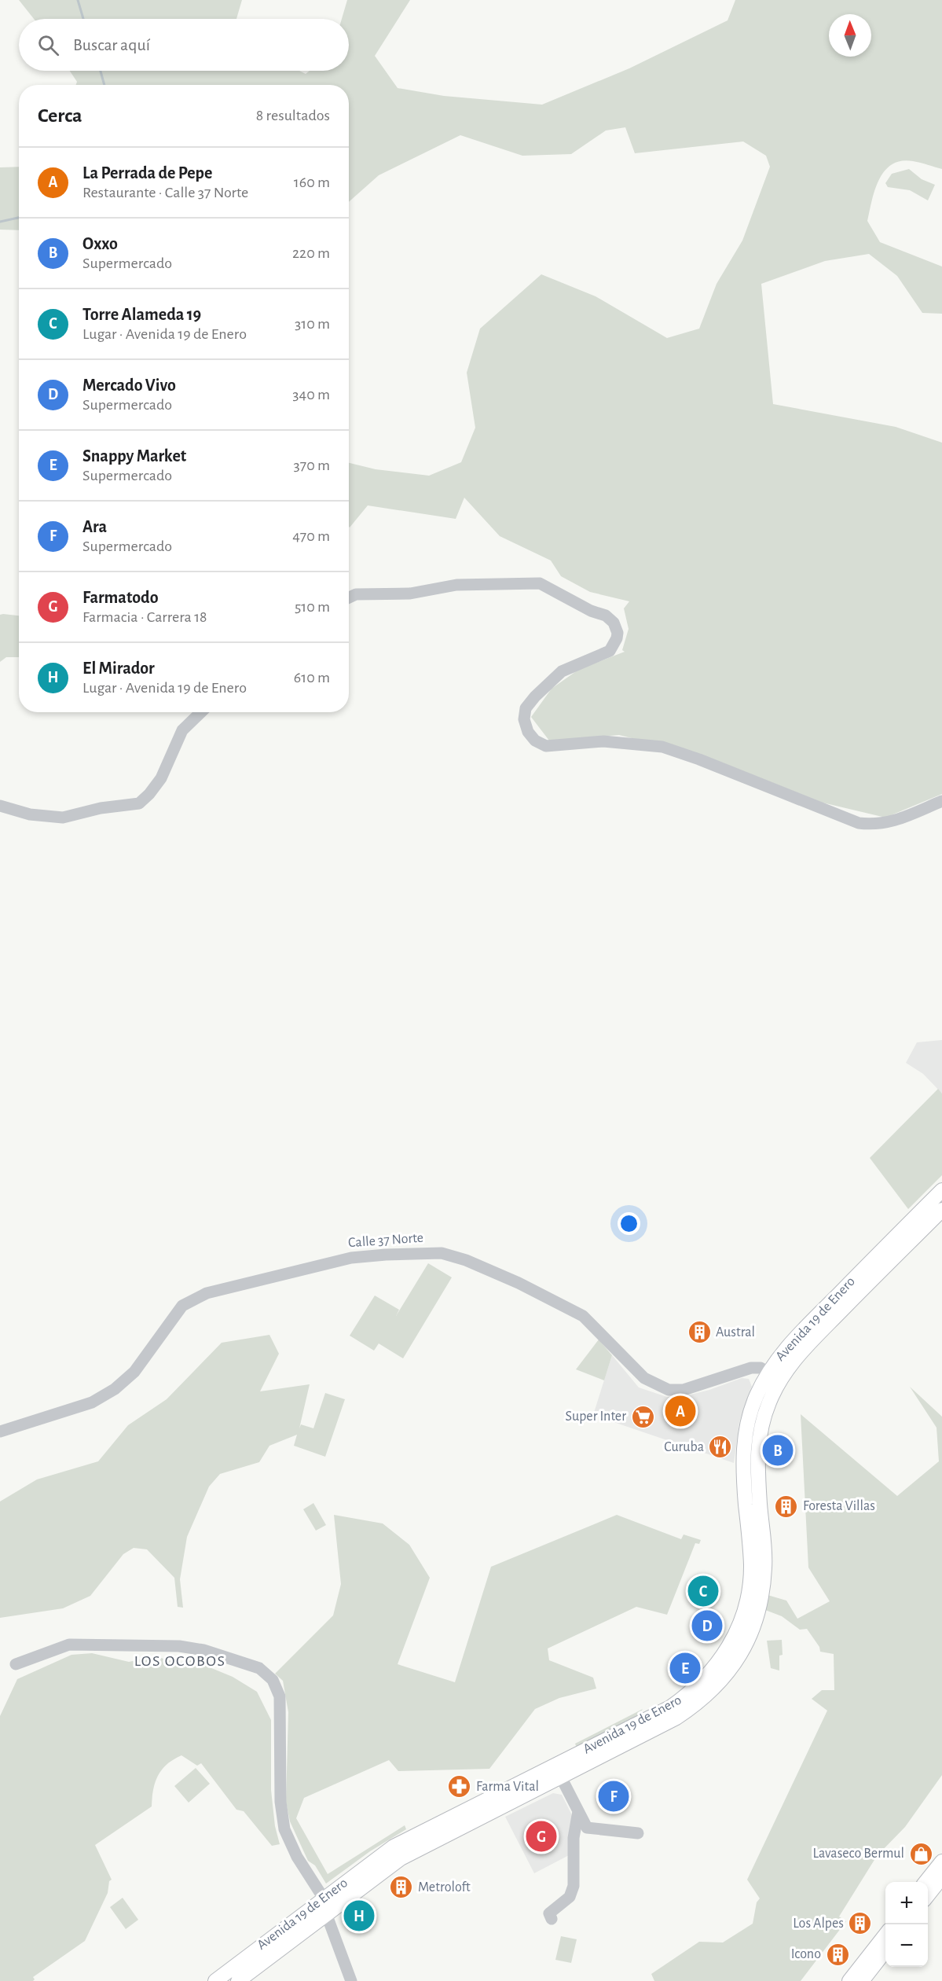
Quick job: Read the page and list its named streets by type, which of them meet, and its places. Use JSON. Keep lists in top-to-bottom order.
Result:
{
  "streets": {
    "main road": ["Avenida 19 de Enero"],
    "street": ["Calle 37 Norte"]
  },
  "crossings": [
    ["Calle 37 Norte", "Avenida 19 de Enero"]
  ],
  "districts": ["LOS OCOBOS"],
  "places": {
    "building": [
      "Austral",
      "Foresta Villas",
      "Metroloft",
      "Los Alpes",
      "Icono"
    ],
    "supermarket": ["Super Inter"],
    "restaurant": ["Curuba"],
    "pharmacy": ["Farma Vital"],
    "shop": ["Lavaseco Bermul"]
  },
  "north": "top",
  "page": {
    "search": "Buscar aquí",
    "heading": ["Cerca", "8 resultados"],
    "list": [
      {
        "mark": "A",
        "name": "La Perrada de Pepe",
        "note": "Restaurante · Calle 37 Norte",
        "value": "160 m"
      },
      {
        "mark": "B",
        "name": "Oxxo",
        "note": "Supermercado",
        "value": "220 m"
      },
      {
        "mark": "C",
        "name": "Torre Alameda 19",
        "note": "Lugar · Avenida 19 de Enero",
        "value": "310 m"
      },
      {
        "mark": "D",
        "name": "Mercado Vivo",
        "note": "Supermercado",
        "value": "340 m"
      },
      {
        "mark": "E",
        "name": "Snappy Market",
        "note": "Supermercado",
        "value": "370 m"
      },
      {
        "mark": "F",
        "name": "Ara",
        "note": "Supermercado",
        "value": "470 m"
      },
      {
        "mark": "G",
        "name": "Farmatodo",
        "note": "Farmacia · Carrera 18",
        "value": "510 m"
      },
      {
        "mark": "H",
        "name": "El Mirador",
        "note": "Lugar · Avenida 19 de Enero",
        "value": "610 m"
      }
    ],
    "pins": [
      "A",
      "B",
      "C",
      "D",
      "E",
      "F",
      "G",
      "H"
    ],
    "map_buttons": ["+", "−"]
  }
}
